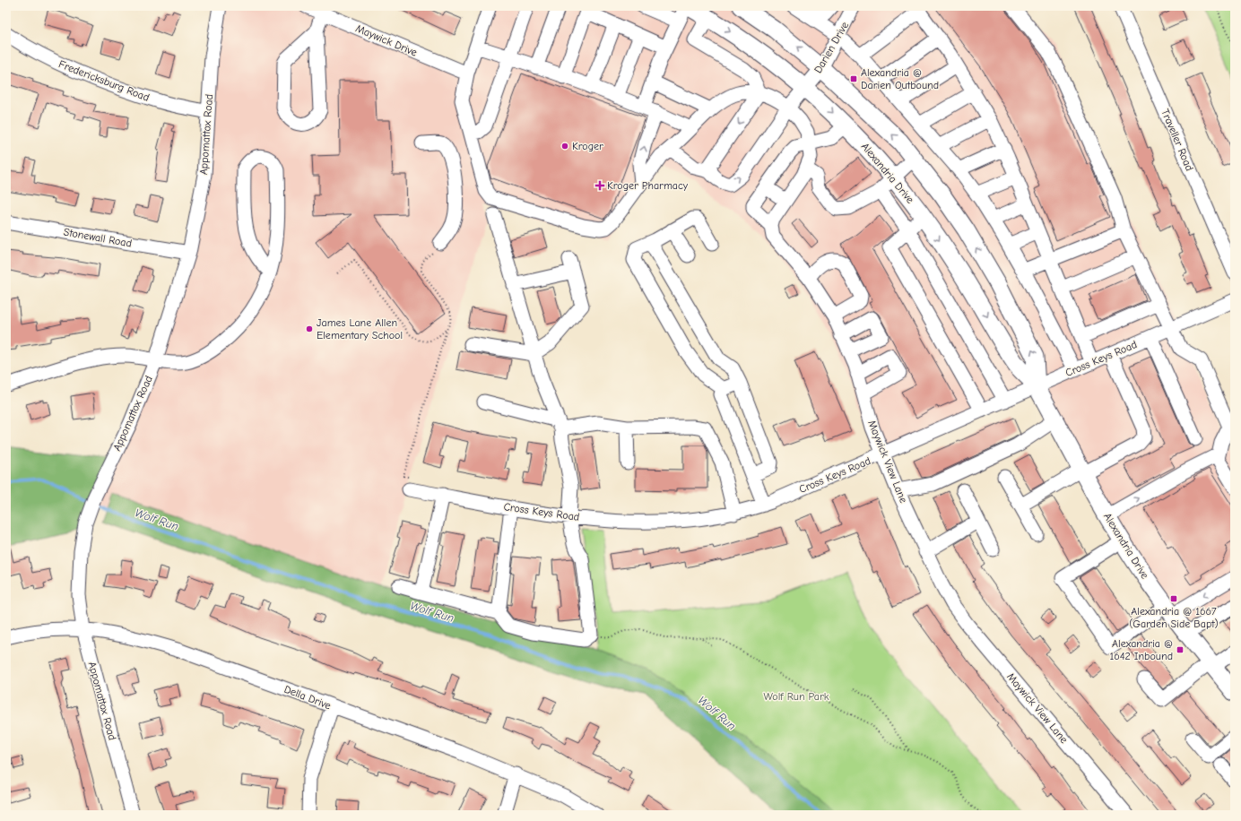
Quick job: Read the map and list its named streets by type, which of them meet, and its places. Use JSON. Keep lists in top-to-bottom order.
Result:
{
  "streets": {
    "main road": ["Alexandria Drive"],
    "street": [
      "Maywick Drive",
      "Darien Drive",
      "Fredericksburg Road",
      "Appomattox Road",
      "Traveller Road",
      "Stonewall Road",
      "Cross Keys Road",
      "Maywick View Lane",
      "Della Drive"
    ]
  },
  "crossings": [
    ["Darien Drive", "Alexandria Drive"],
    ["Fredericksburg Road", "Appomattox Road"],
    ["Appomattox Road", "Stonewall Road"],
    ["Appomattox Road", "Della Drive"],
    ["Alexandria Drive", "Cross Keys Road"],
    ["Cross Keys Road", "Maywick View Lane"]
  ],
  "water": ["Wolf Run"],
  "parks": ["Wolf Run Park"],
  "places": {
    "transit": ["Alexandria @ Darien Outbound", "Alexandria @ 1667 (Garden Side Bapt)", "Alexandria @ 1642 Inbound"],
    "other": ["Kroger", "James Lane Allen Elementary School"],
    "health": ["Kroger Pharmacy"]
  }
}
